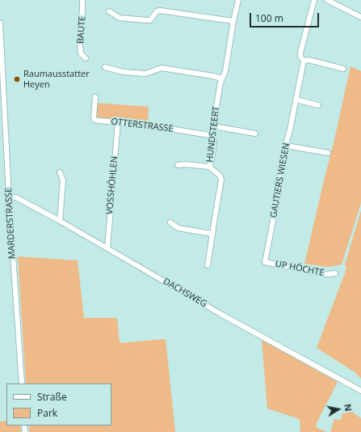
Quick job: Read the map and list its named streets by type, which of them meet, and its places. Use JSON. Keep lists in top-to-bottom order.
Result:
{
  "streets": {
    "street": [
      "BAUTE",
      "OTTERSTRASSE",
      "HUNDSTEERT",
      "GAUTIERS WIESEN",
      "VOSSHÖHLEN",
      "MARDERSTRASSE",
      "UP HÖCHTE",
      "DACHSWEG"
    ]
  },
  "crossings": [
    ["OTTERSTRASSE", "HUNDSTEERT"],
    ["OTTERSTRASSE", "VOSSHÖHLEN"],
    ["GAUTIERS WIESEN", "UP HÖCHTE"],
    ["VOSSHÖHLEN", "DACHSWEG"],
    ["MARDERSTRASSE", "DACHSWEG"]
  ],
  "places": ["Raumausstatter Heyen"],
  "legend": ["Straße", "Park"],
  "scale_bar": "100 m",
  "north": "right"
}
